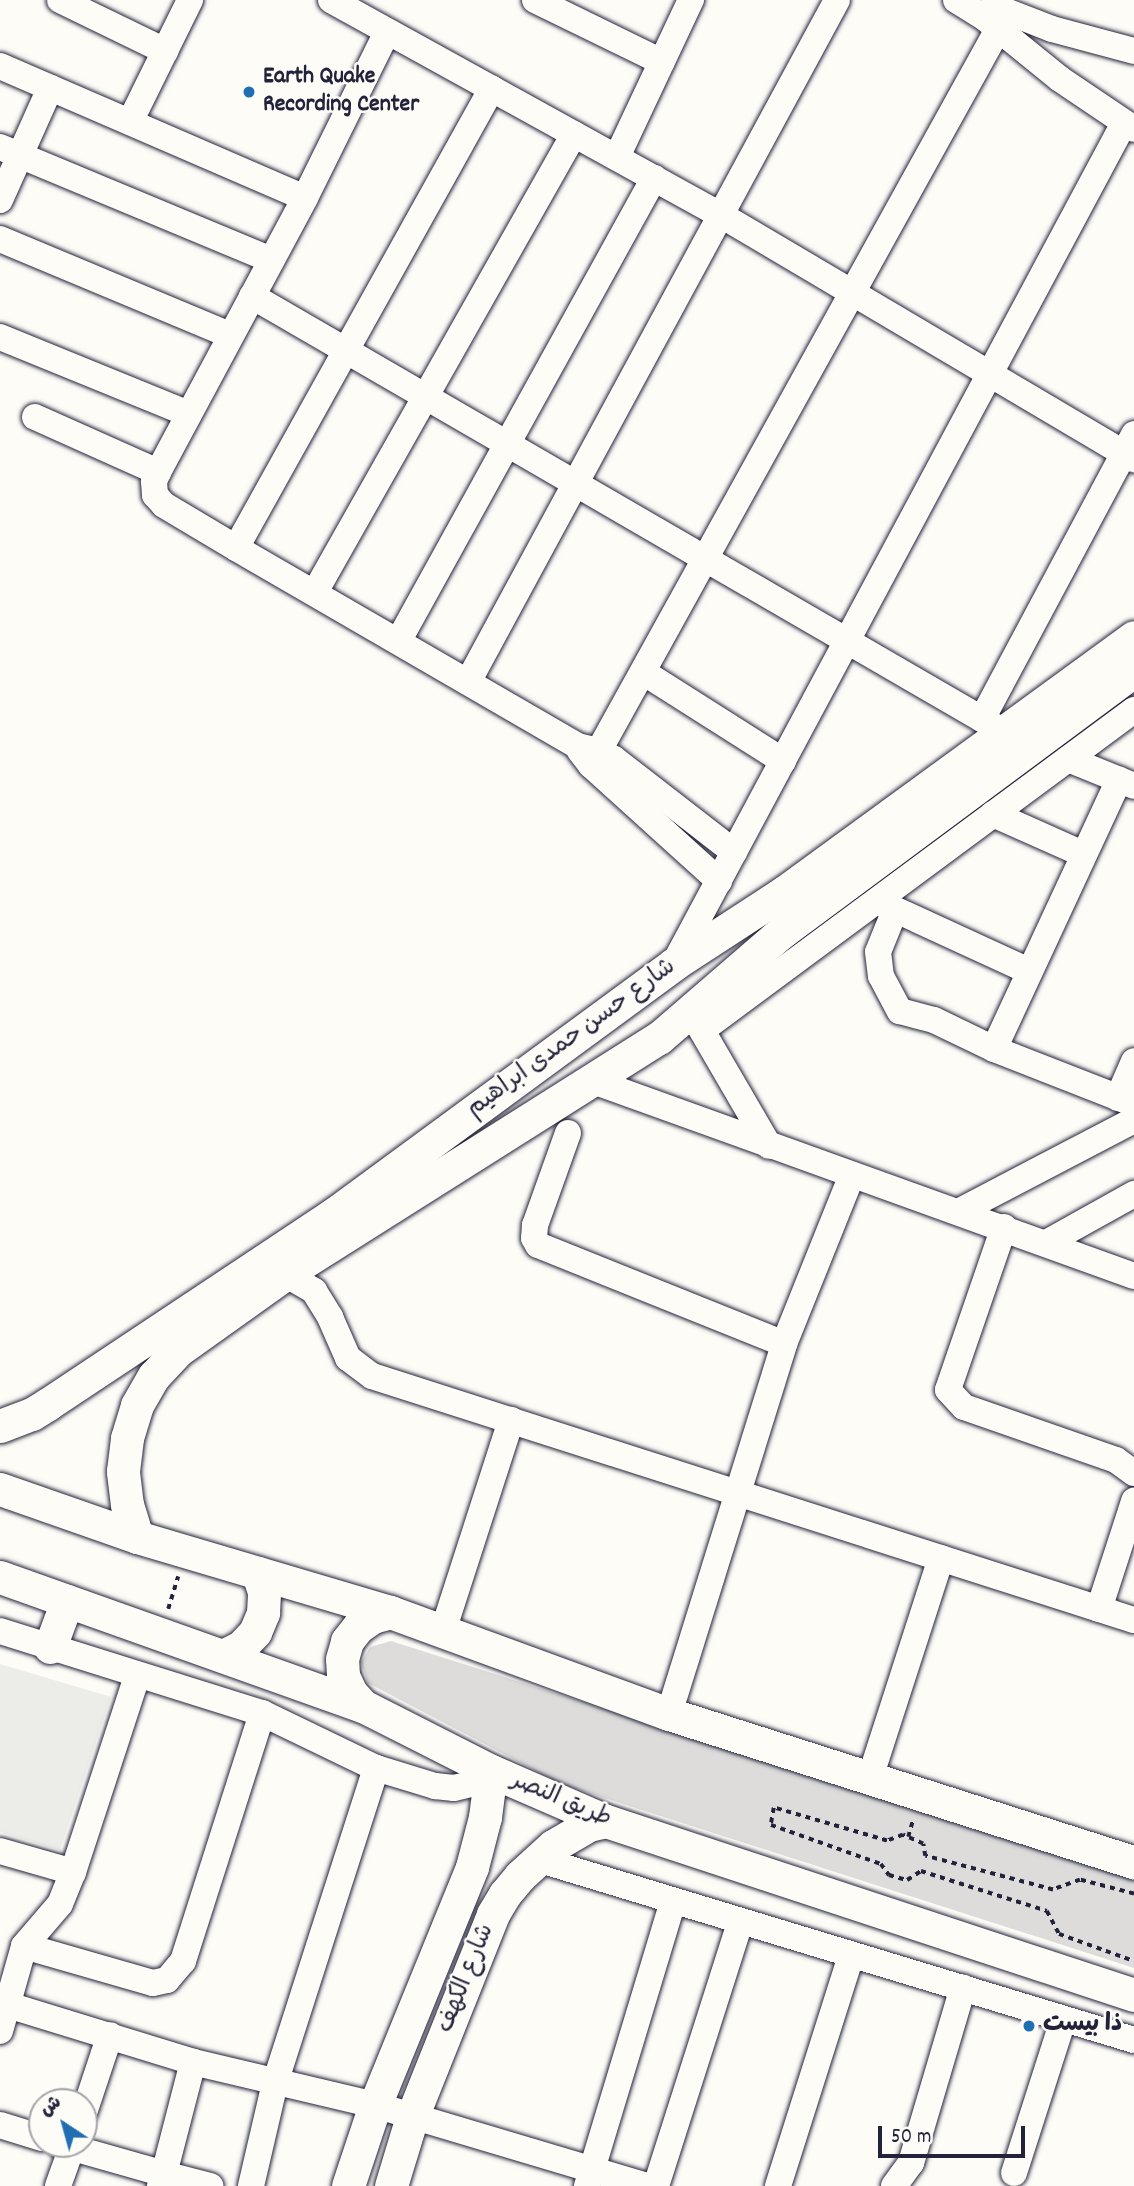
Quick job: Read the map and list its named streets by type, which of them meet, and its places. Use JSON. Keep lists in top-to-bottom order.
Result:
{
  "streets": {
    "main road": ["شارع حسن حمدى ابراهيم", "طريق النصر", "شارع الكهف"]
  },
  "crossings": [
    ["طريق النصر", "شارع الكهف"]
  ],
  "places": ["Earth Quake Recording Center", "ذا بيست"],
  "scale_bar": "50 m",
  "north": "top left"
}
